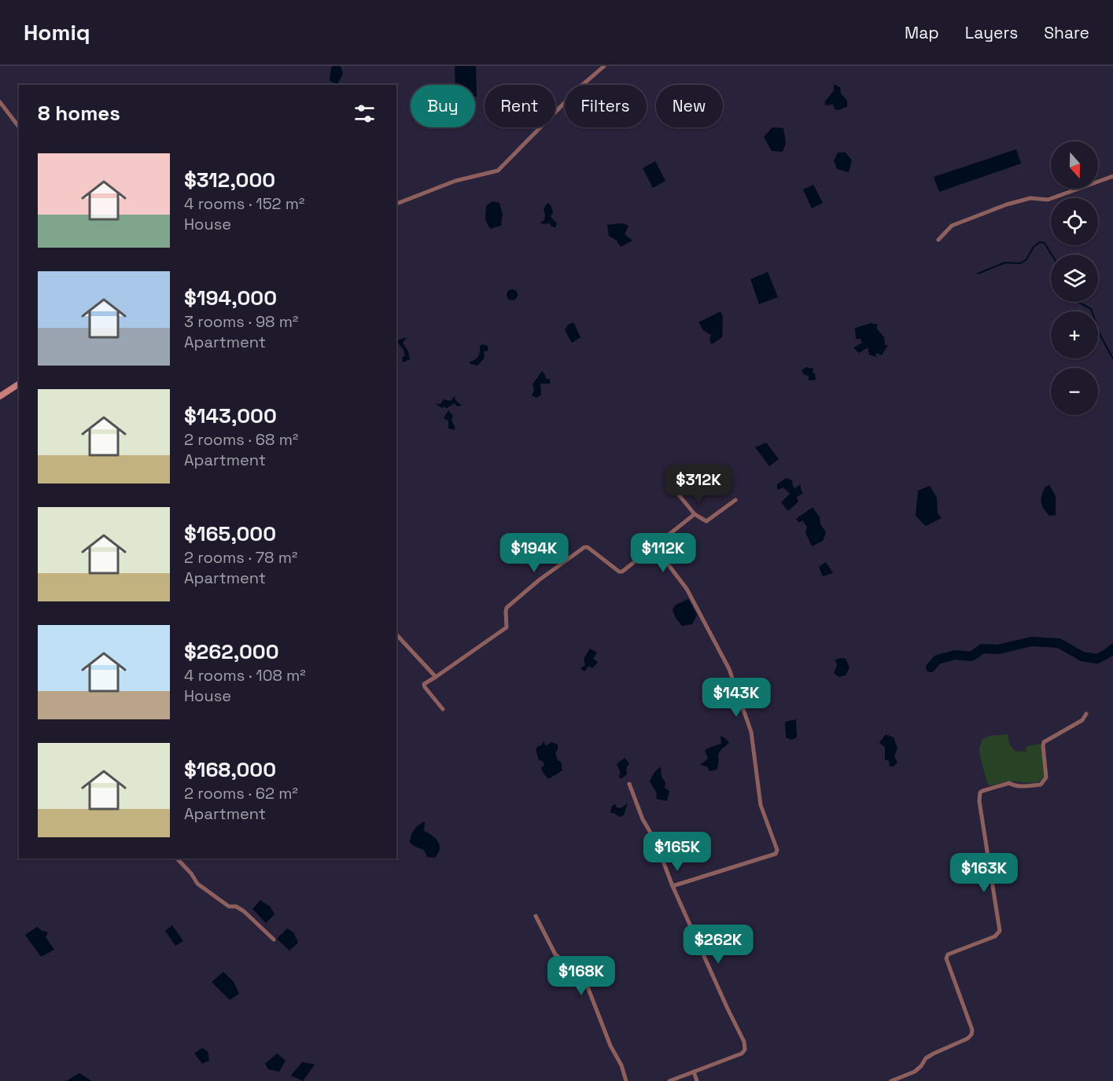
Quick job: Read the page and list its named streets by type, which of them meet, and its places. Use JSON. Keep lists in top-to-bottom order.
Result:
{
  "north": "bottom",
  "page": {
    "header": "Homiq",
    "nav": ["Map", "Layers", "Share"],
    "chip": [
      "Buy",
      "Rent",
      "Filters",
      "New"
    ],
    "heading": "8 homes",
    "map_buttons": ["+", "−"],
    "list": [
      {
        "name": "$312,000",
        "note": "4 rooms · 152 m² · House"
      },
      {
        "name": "$194,000",
        "note": "3 rooms · 98 m² · Apartment"
      },
      {
        "name": "$143,000",
        "note": "2 rooms · 68 m² · Apartment"
      },
      {
        "name": "$165,000",
        "note": "2 rooms · 78 m² · Apartment"
      },
      {
        "name": "$262,000",
        "note": "4 rooms · 108 m² · House"
      },
      {
        "name": "$168,000",
        "note": "2 rooms · 62 m² · Apartment"
      }
    ],
    "price": [
      "$312K",
      "$194K",
      "$112K",
      "$143K",
      "$165K",
      "$163K",
      "$262K",
      "$168K"
    ]
  }
}
